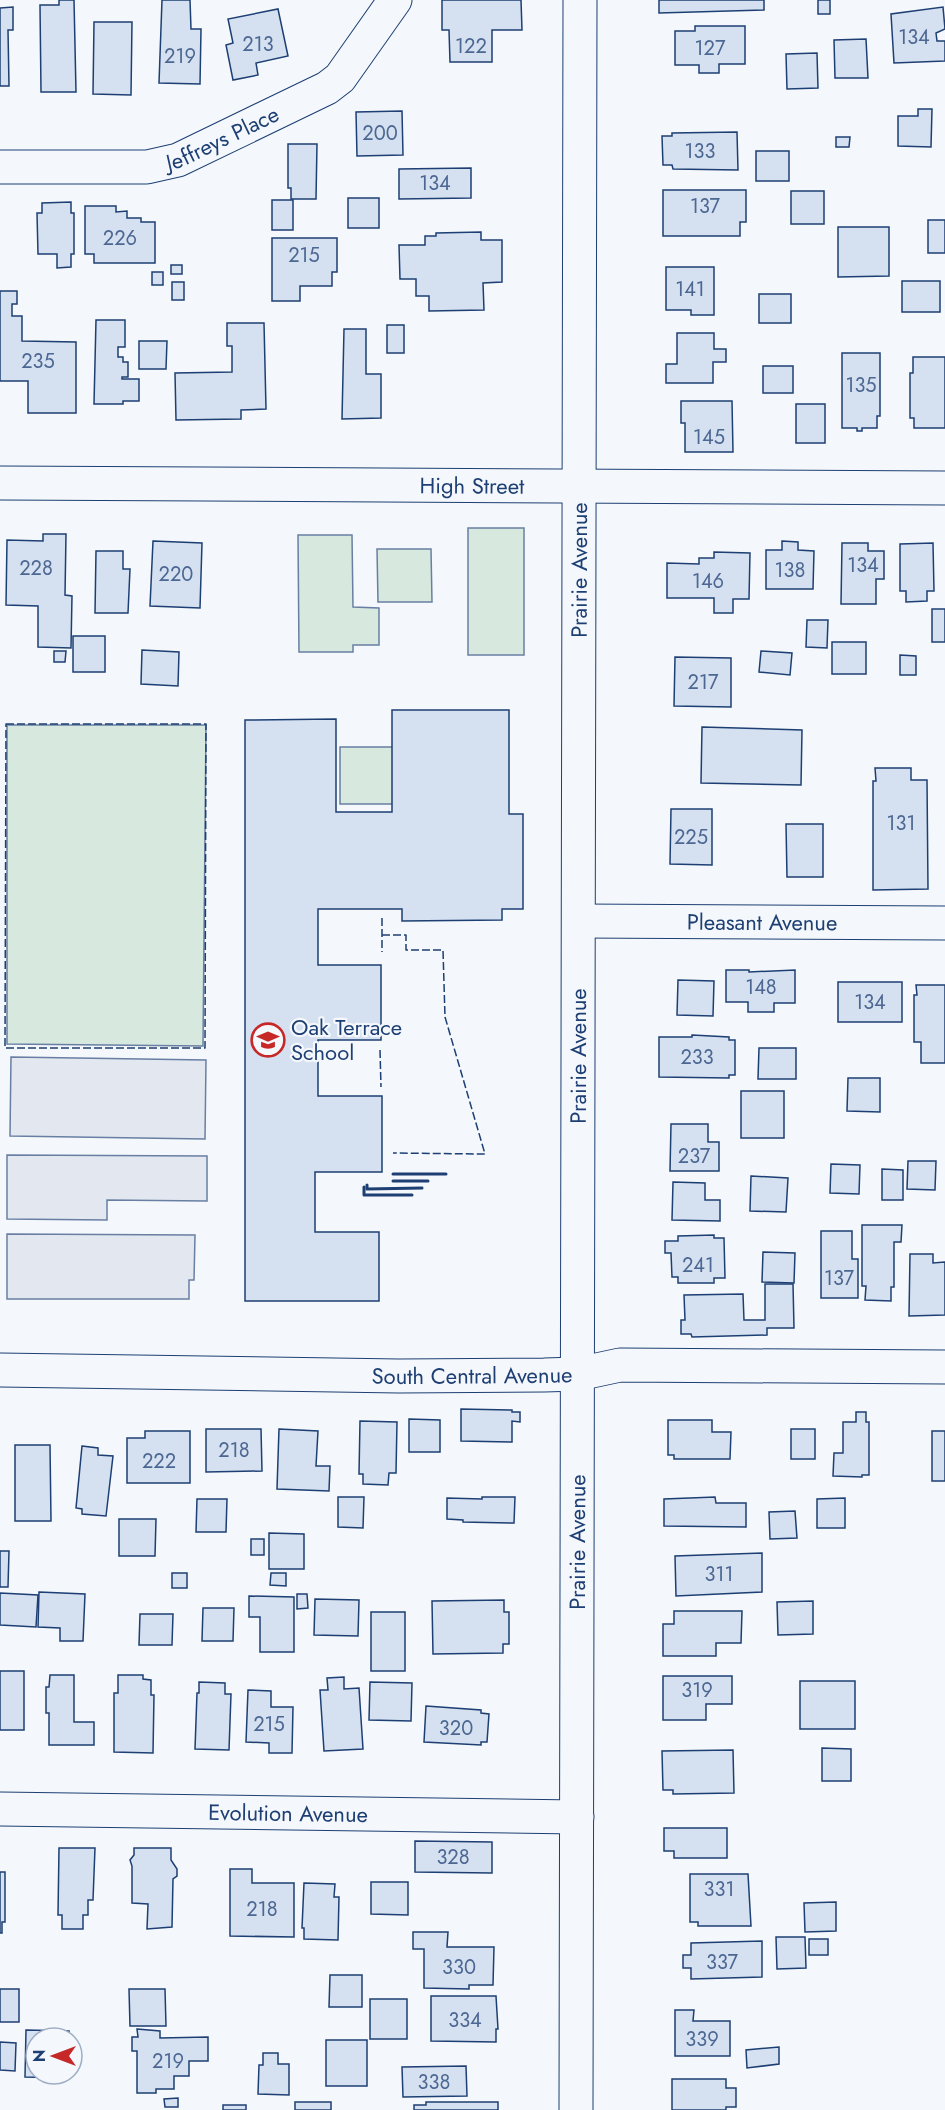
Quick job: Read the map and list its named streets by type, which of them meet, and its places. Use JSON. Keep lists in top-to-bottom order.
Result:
{
  "streets": {
    "street": [
      "Jeffreys Place",
      "High Street",
      "Prairie Avenue",
      "Pleasant Avenue",
      "South Central Avenue",
      "Evolution Avenue"
    ]
  },
  "crossings": [
    ["High Street", "Prairie Avenue"],
    ["Prairie Avenue", "Pleasant Avenue"],
    ["Prairie Avenue", "South Central Avenue"],
    ["Prairie Avenue", "Evolution Avenue"]
  ],
  "places": {
    "school or university": ["Oak Terrace School"]
  },
  "house_numbers": [
    "134",
    "213",
    "122",
    "127",
    "219",
    "200",
    "133",
    "134",
    "137",
    "226",
    "215",
    "141",
    "235",
    "135",
    "145",
    "134",
    "228",
    "138",
    "220",
    "146",
    "217",
    "131",
    "225",
    "148",
    "134",
    "233",
    "237",
    "241",
    "137",
    "218",
    "222",
    "311",
    "319",
    "215",
    "320",
    "328",
    "331",
    "218",
    "337",
    "330",
    "334",
    "339",
    "219",
    "338"
  ],
  "north": "left"
}
